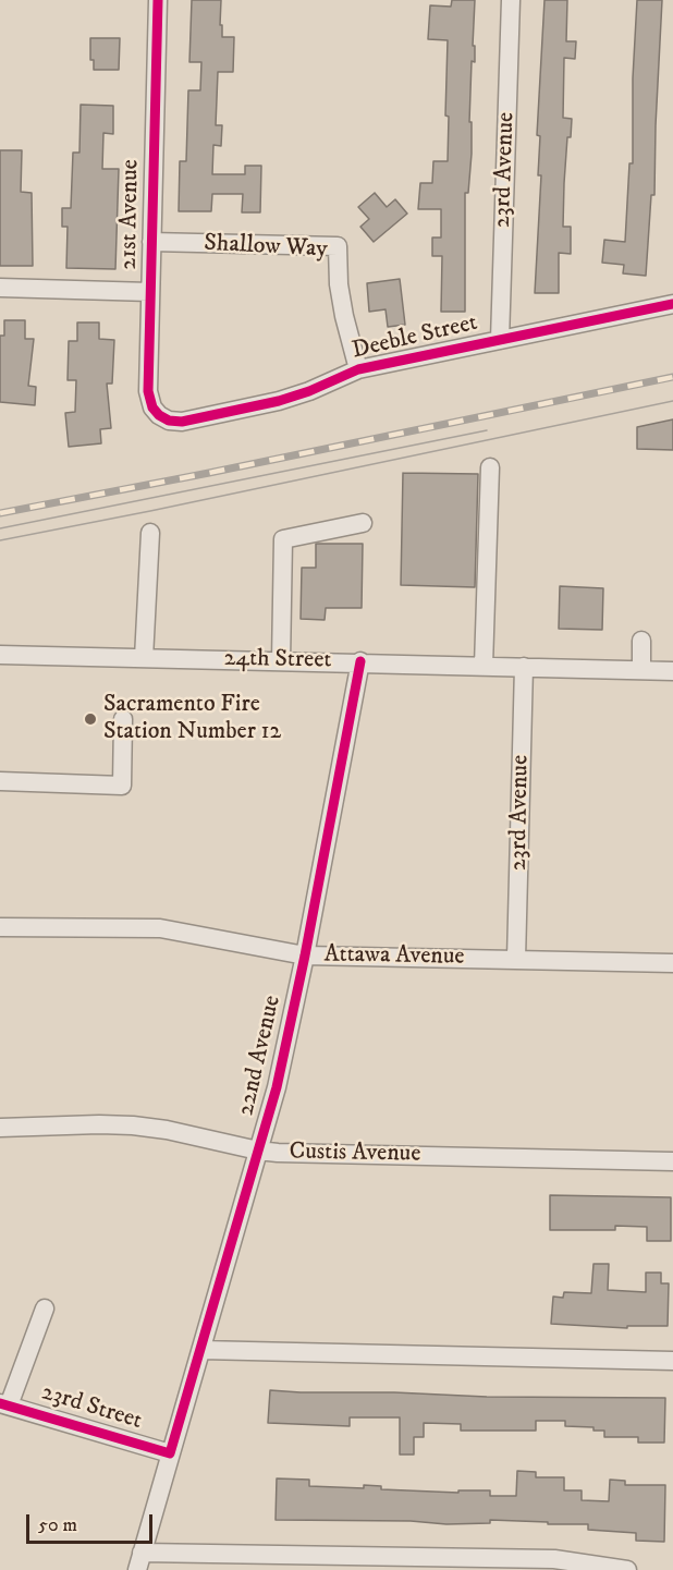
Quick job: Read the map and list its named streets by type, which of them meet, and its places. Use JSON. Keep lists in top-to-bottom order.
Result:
{
  "streets": {
    "street": [
      "23rd Avenue",
      "21st Avenue",
      "Shallow Way",
      "Deeble Street",
      "24th Street",
      "Attawa Avenue",
      "22nd Avenue",
      "Custis Avenue",
      "23rd Street"
    ]
  },
  "crossings": [
    ["23rd Avenue", "Deeble Street"],
    ["23rd Avenue", "24th Street"],
    ["23rd Avenue", "Attawa Avenue"],
    ["21st Avenue", "Shallow Way"],
    ["21st Avenue", "Deeble Street"],
    ["Shallow Way", "Deeble Street"],
    ["24th Street", "22nd Avenue"],
    ["Attawa Avenue", "22nd Avenue"],
    ["22nd Avenue", "Custis Avenue"],
    ["22nd Avenue", "23rd Street"]
  ],
  "places": ["Sacramento Fire Station Number 12"],
  "scale_bar": "50 m"
}
